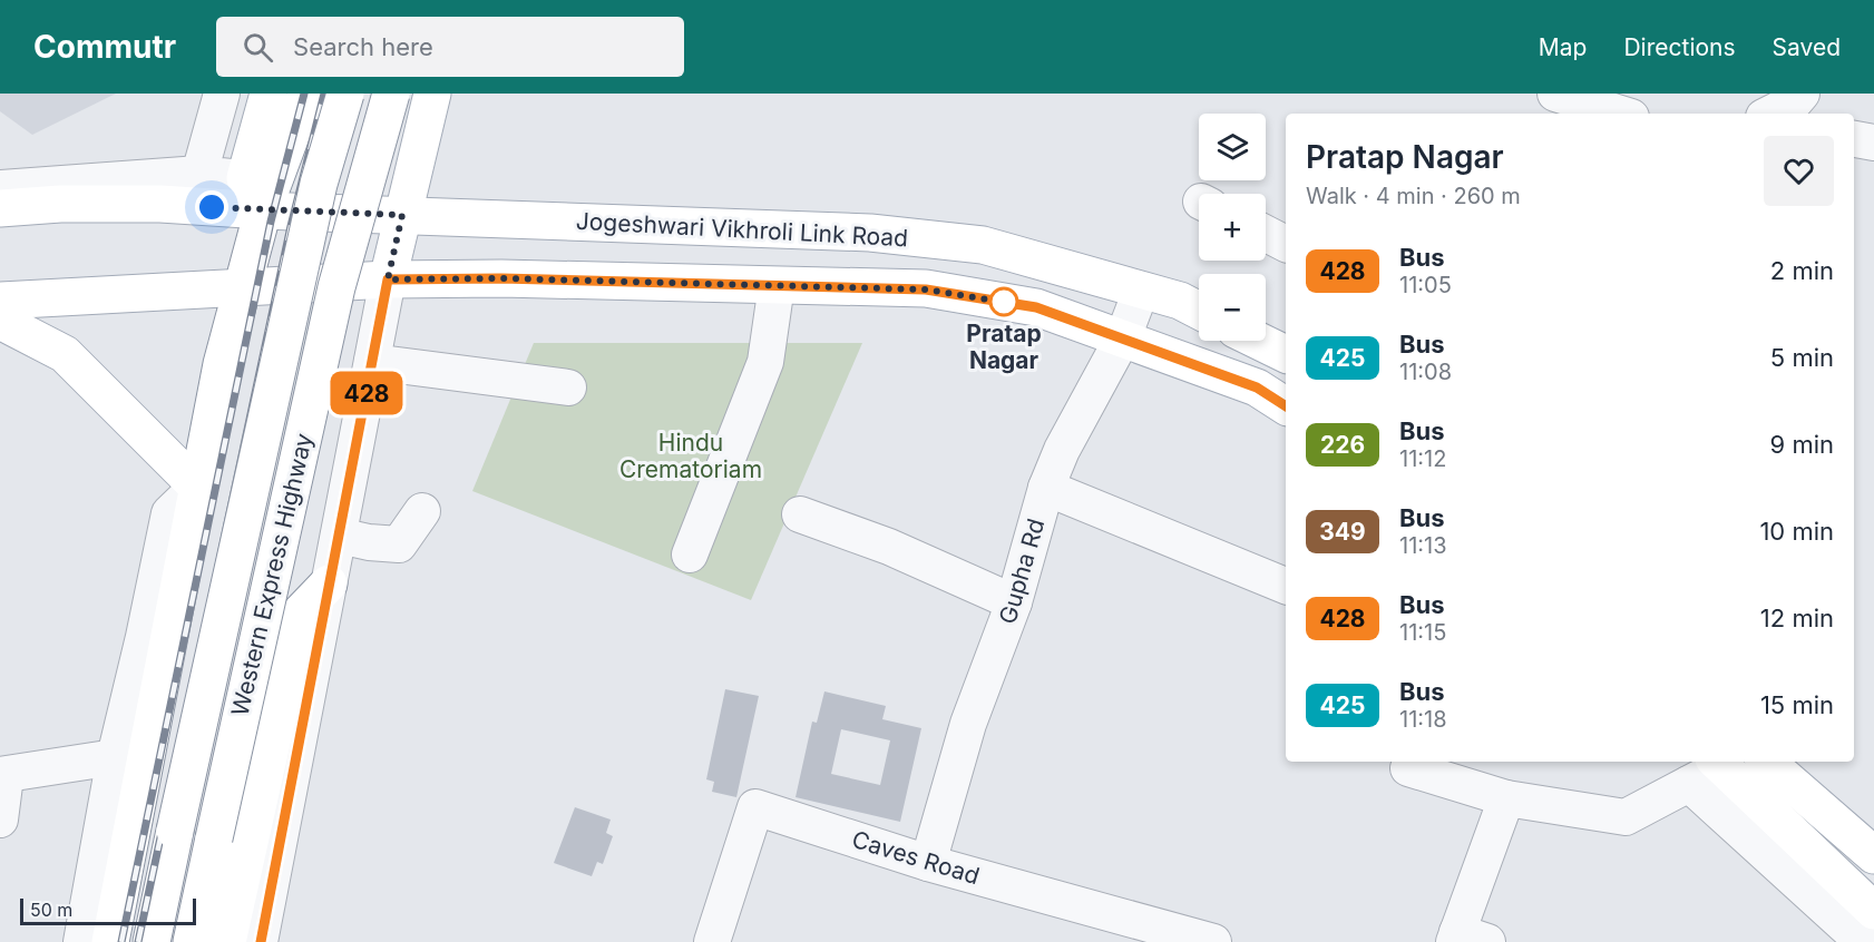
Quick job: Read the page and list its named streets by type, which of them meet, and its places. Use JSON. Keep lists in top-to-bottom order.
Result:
{
  "streets": {
    "main road": ["Jogeshwari Vikhroli Link Road", "Western Express Highway"],
    "street": ["Gupha Rd", "Caves Road"]
  },
  "crossings": [
    ["Jogeshwari Vikhroli Link Road", "Gupha Rd"],
    ["Gupha Rd", "Caves Road"]
  ],
  "parks": ["Hindu Crematoriam"],
  "places": ["Pratap Nagar"],
  "lines": ["bus line 428"],
  "scale_bar": "50 m",
  "page": {
    "header": "Commutr",
    "search": "Search here",
    "nav": ["Map", "Directions", "Saved"],
    "on_map": "428",
    "map_buttons": ["+", "−"],
    "heading": ["Pratap Nagar", "Walk · 4 min · 260 m"],
    "list": [
      {
        "mark": "428",
        "name": "Bus",
        "note": "11:05",
        "value": "2 min"
      },
      {
        "mark": "425",
        "name": "Bus",
        "note": "11:08",
        "value": "5 min"
      },
      {
        "mark": "226",
        "name": "Bus",
        "note": "11:12",
        "value": "9 min"
      },
      {
        "mark": "349",
        "name": "Bus",
        "note": "11:13",
        "value": "10 min"
      },
      {
        "mark": "428",
        "name": "Bus",
        "note": "11:15",
        "value": "12 min"
      },
      {
        "mark": "425",
        "name": "Bus",
        "note": "11:18",
        "value": "15 min"
      }
    ],
    "scale": "50 m"
  }
}
